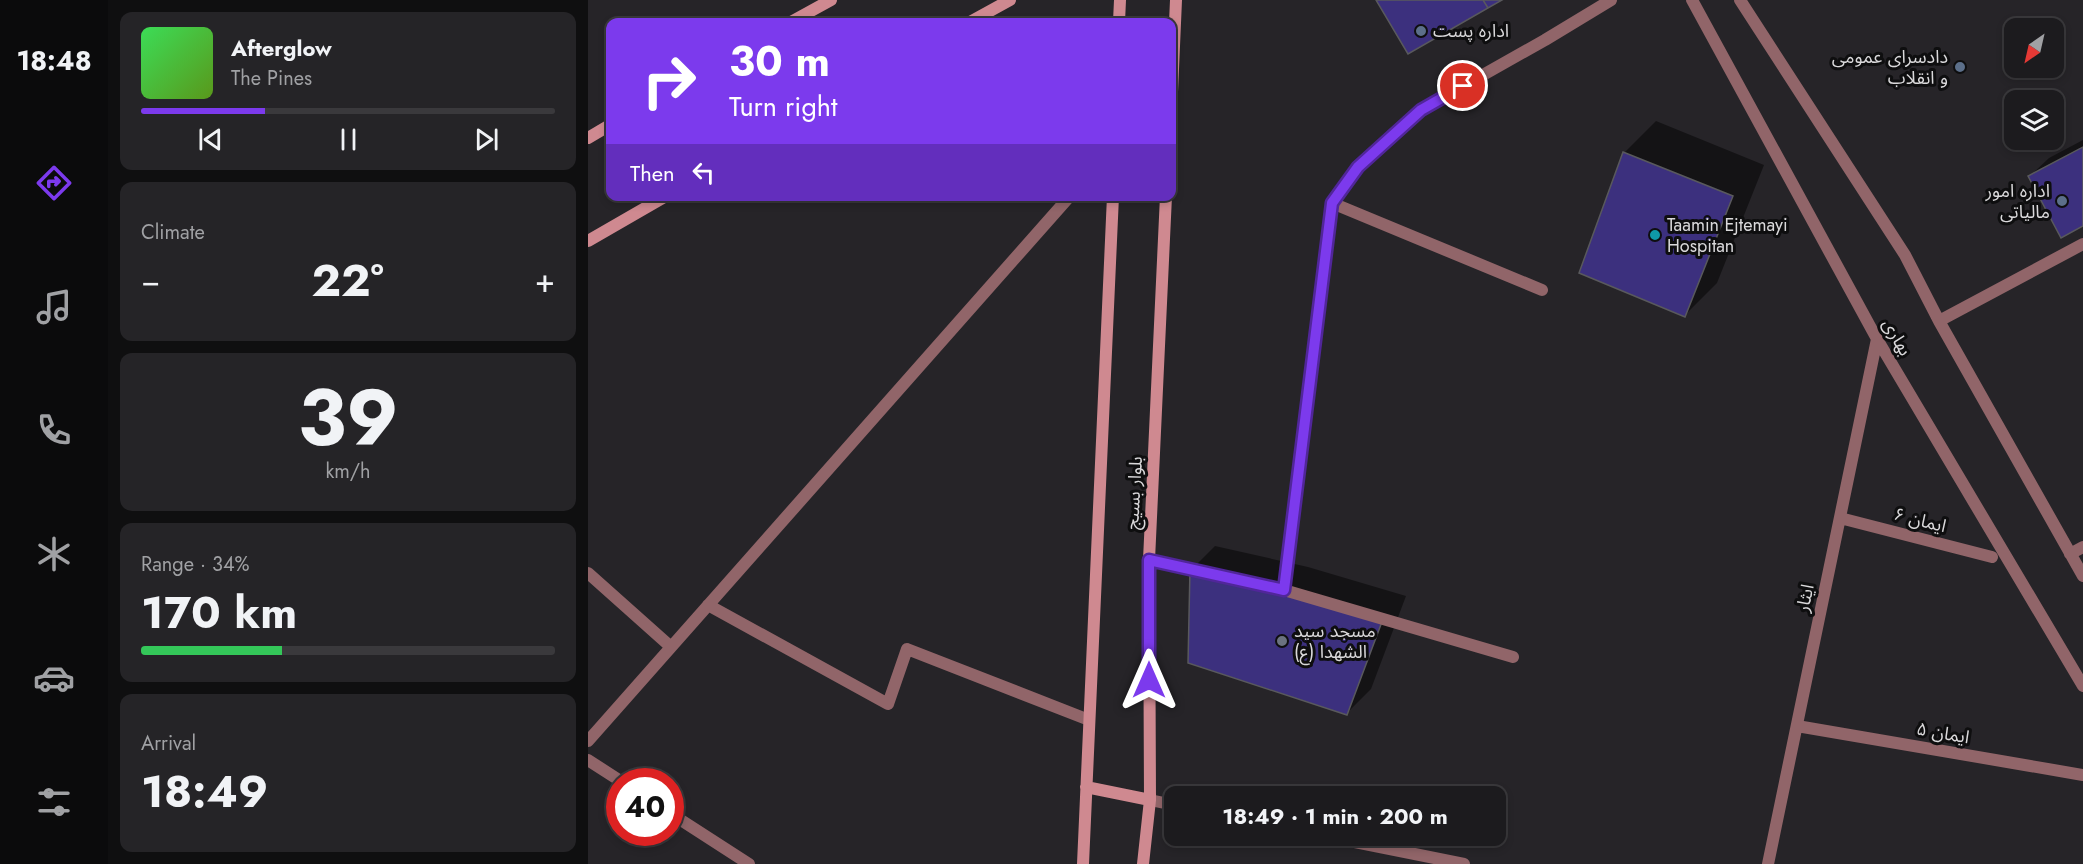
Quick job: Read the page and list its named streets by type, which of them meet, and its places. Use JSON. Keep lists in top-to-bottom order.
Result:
{
  "streets": {
    "street": [
      "بهاری",
      "بلوار بسیج",
      "ایمان ۶",
      "ایثار",
      "ایمان ۵"
    ]
  },
  "crossings": [
    ["بهاری", "ایثار"],
    ["ایمان ۶", "ایثار"],
    ["ایثار", "ایمان ۵"]
  ],
  "places": [
    "اداره پست",
    "دادسرای عمومی و انقلاب",
    "اداره امور مالیاتی",
    "Taamin Ejtemayi Hospitan",
    "مسجد سید الشهدا (ع)"
  ],
  "north": "bottom left",
  "page": {
    "tabs": "18:48",
    "turn": ["30 m", "Turn right"],
    "song": ["Afterglow", "The Pines"],
    "then": "Then",
    "tile": [
      "Climate",
      ["39", "km/h"],
      ["Range · 34%", "170 km"],
      ["Arrival", "18:49"]
    ],
    "heat": ["−", "22°", "+"],
    "limit": "40",
    "trip": "18:49 · 1 min · 200 m"
  }
}
